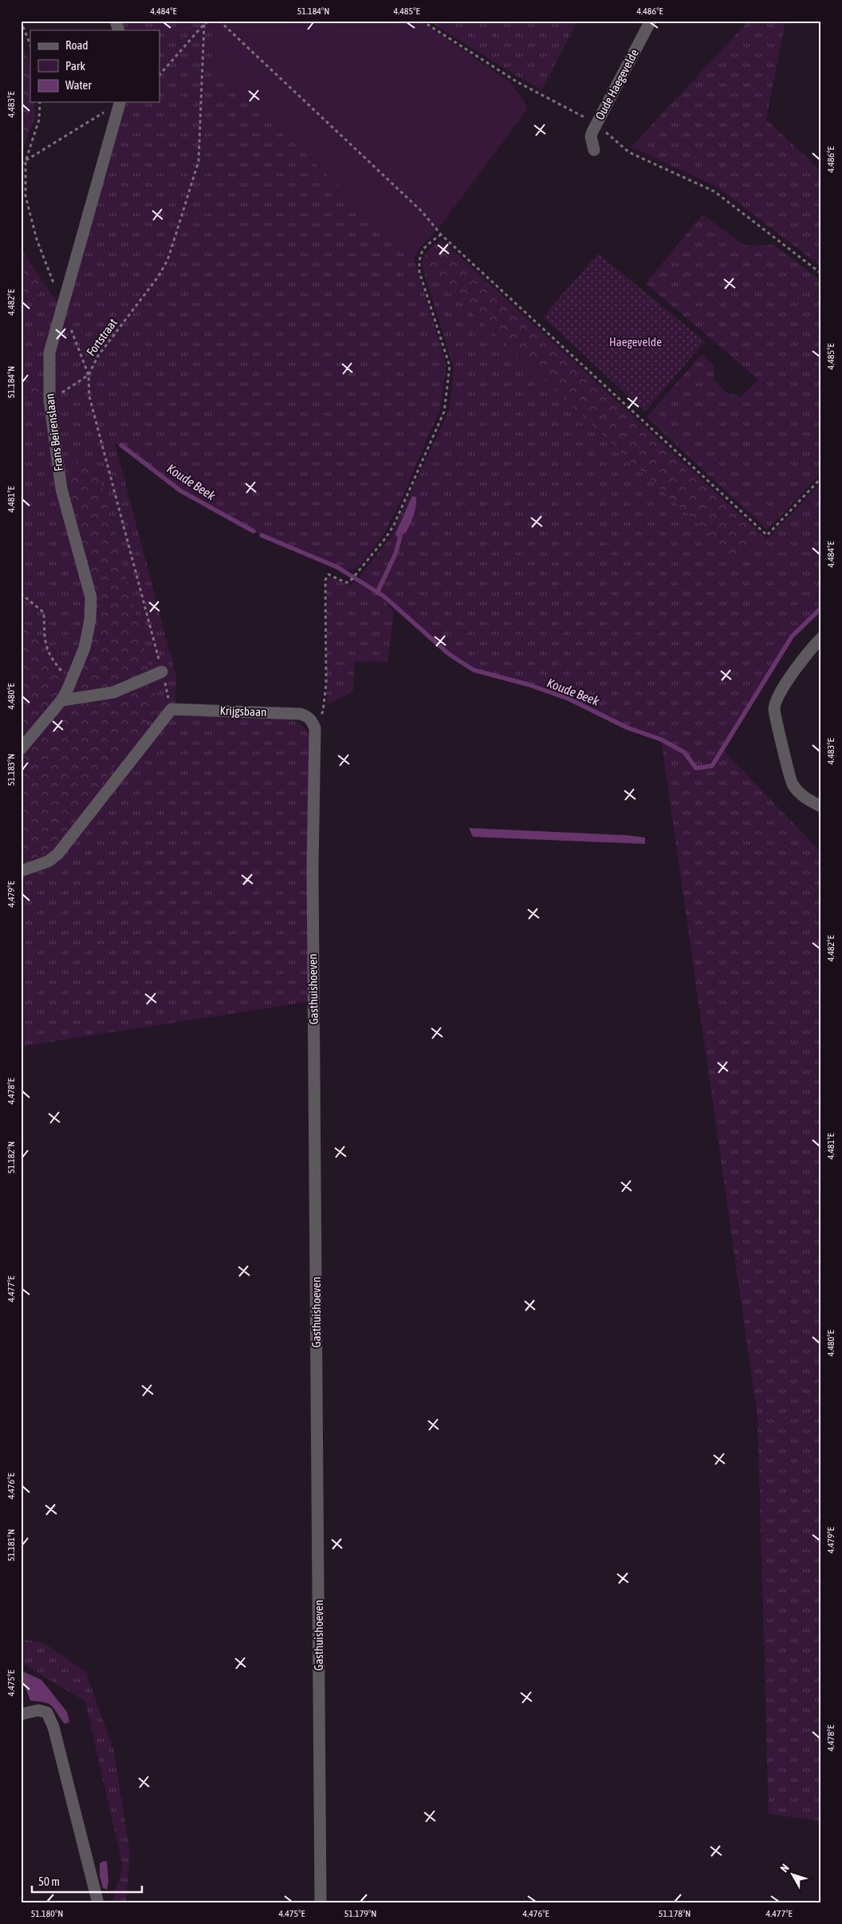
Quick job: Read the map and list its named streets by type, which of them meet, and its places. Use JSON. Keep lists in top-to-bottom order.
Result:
{
  "streets": {
    "street": [
      "Oude Haegevelde",
      "Frans Beirenslaan",
      "Krijgsbaan",
      "Gasthuishoeven"
    ],
    "path": ["Fortstraat"]
  },
  "crossings": [
    ["Fortstraat", "Krijgsbaan"],
    ["Krijgsbaan", "Gasthuishoeven"]
  ],
  "water": ["Koude Beek"],
  "parks": ["Haegevelde"],
  "legend": ["Road", "Park", "Water"],
  "scale_bar": "50 m",
  "north": "top left",
  "coordinates": [
    "4.484°E",
    "51.184°N",
    "4.485°E",
    "4.486°E",
    "4.483°E",
    "4.482°E",
    "4.481°E",
    "4.480°E",
    "51.183°N",
    "4.479°E",
    "4.478°E",
    "51.182°N",
    "4.477°E",
    "4.476°E",
    "51.181°N",
    "4.475°E",
    "51.180°N",
    "51.179°N",
    "51.178°N"
  ]
}
